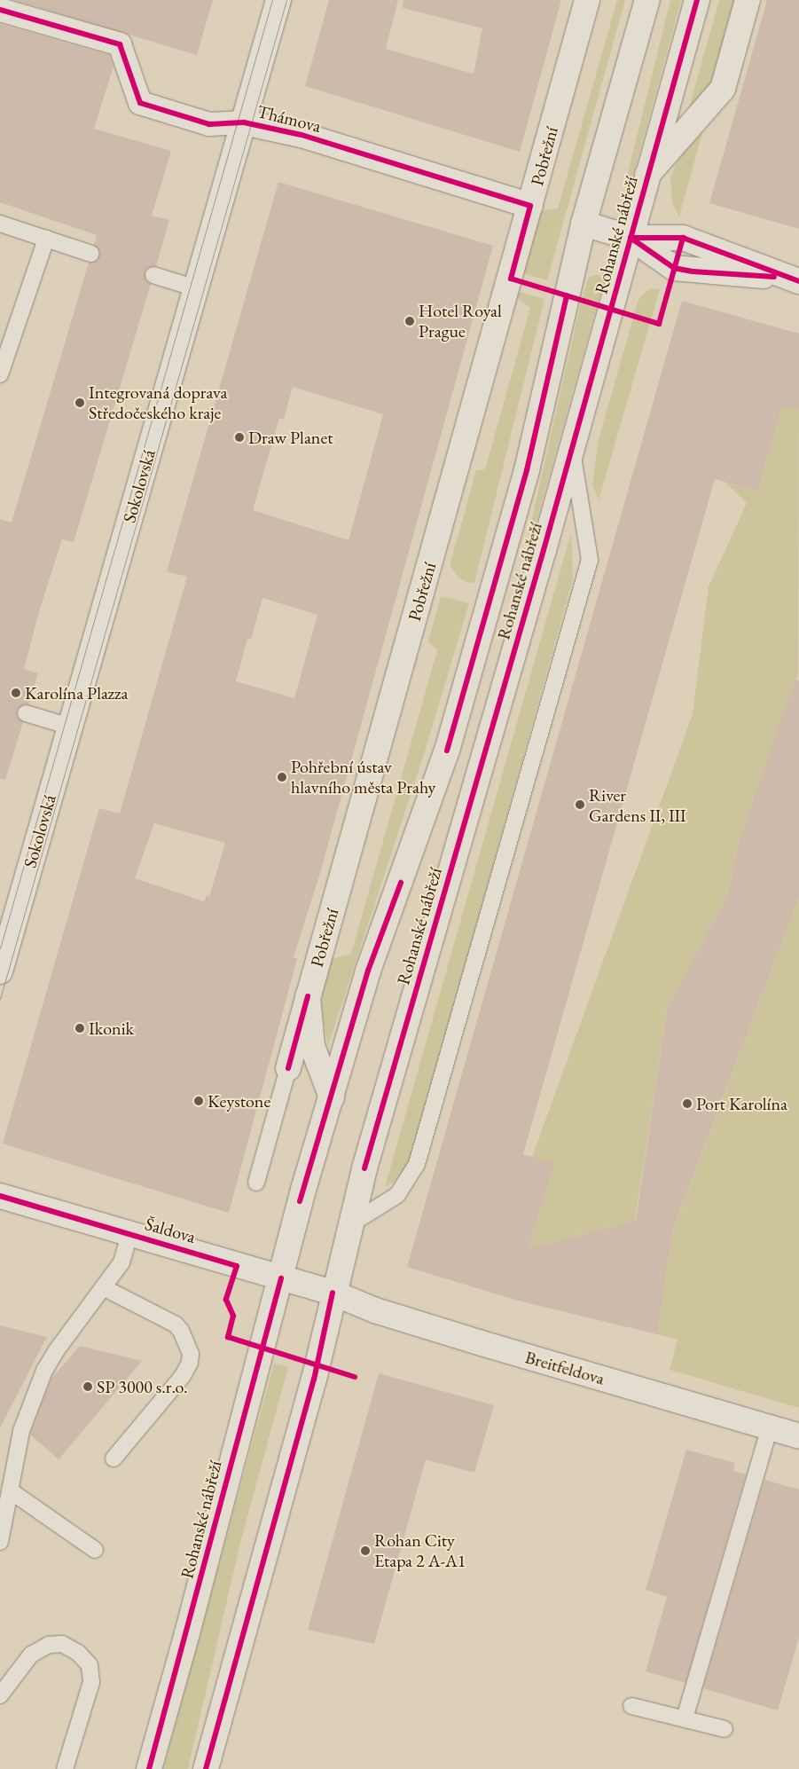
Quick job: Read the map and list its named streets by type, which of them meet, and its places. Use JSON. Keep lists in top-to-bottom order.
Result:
{
  "streets": {
    "main road": [
      "Thámova",
      "Pobřežní",
      "Rohanské nábřeží",
      "Sokolovská",
      "Šaldova",
      "Breitfeldova"
    ]
  },
  "crossings": [
    ["Thámova", "Pobřežní"],
    ["Thámova", "Sokolovská"],
    ["Rohanské nábřeží", "Šaldova"],
    ["Rohanské nábřeží", "Breitfeldova"],
    ["Šaldova", "Breitfeldova"]
  ],
  "places": [
    "Hotel Royal Prague",
    "Integrovaná doprava Středočeského kraje",
    "Draw Planet",
    "Karolína Plazza",
    "Pohřební ústav hlavního města Prahy",
    "River Gardens Ⅱ, Ⅲ",
    "Ikonik",
    "Keystone",
    "Port Karolína",
    "SP 3000 s.r.o.",
    "Rohan City Etapa 2 A-A1"
  ]
}
